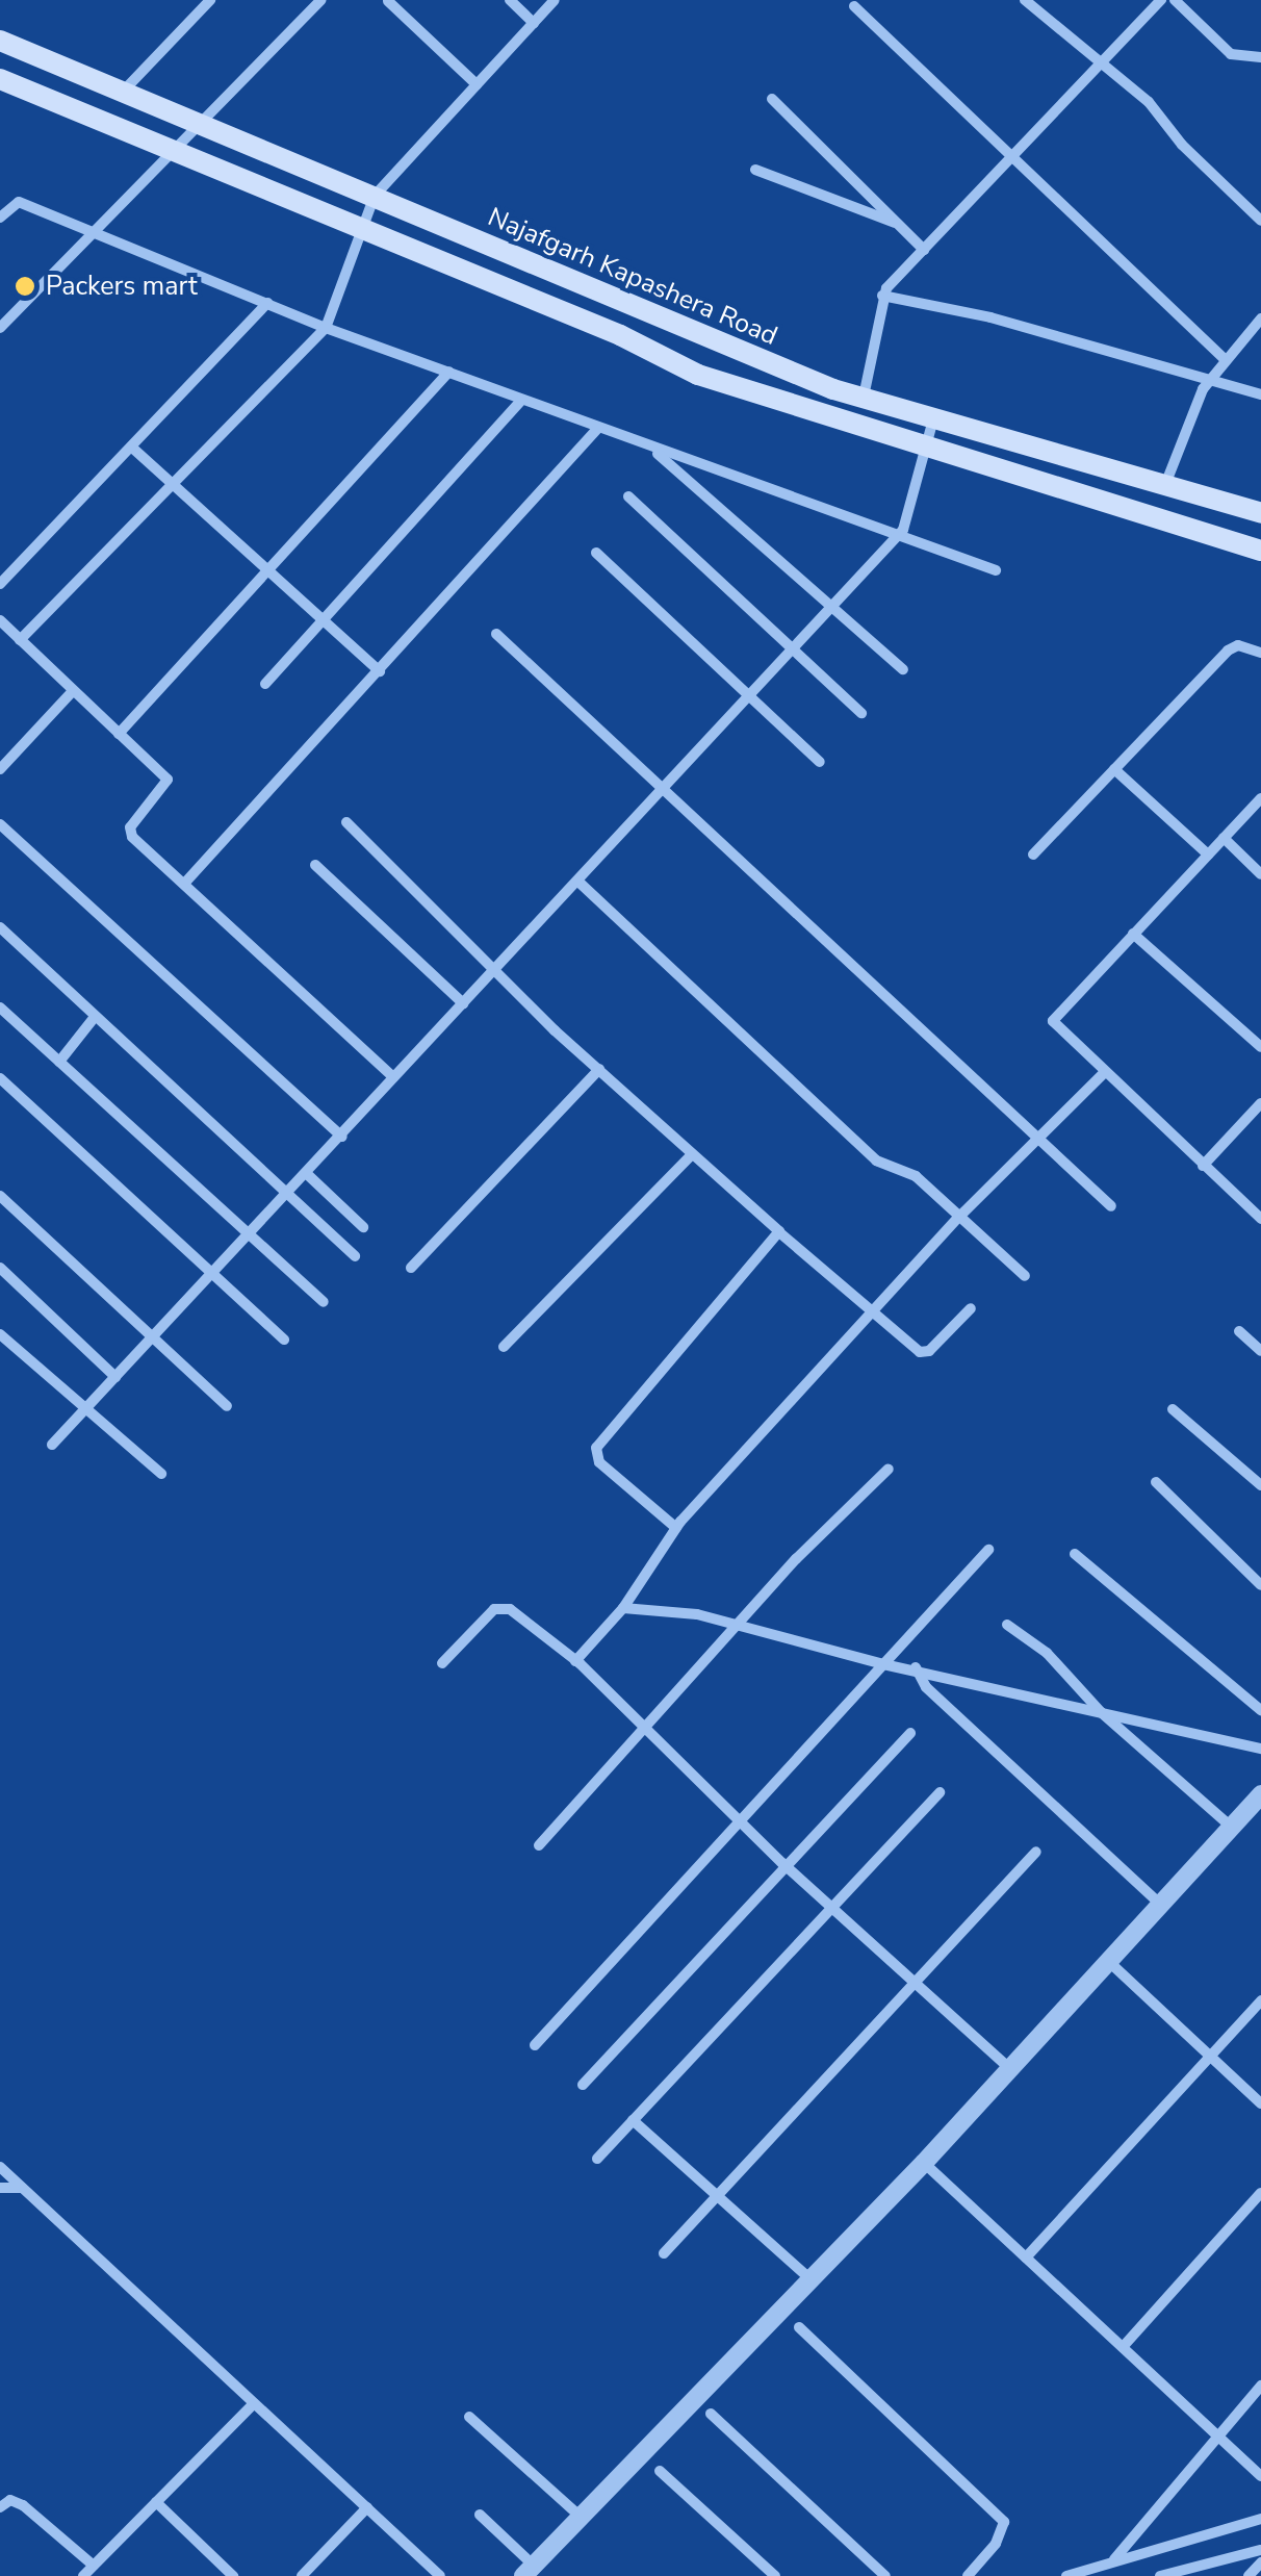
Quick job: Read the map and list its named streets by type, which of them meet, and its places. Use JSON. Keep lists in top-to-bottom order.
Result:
{
  "streets": {
    "main road": ["Najafgarh Kapashera Road"]
  },
  "places": ["Packers mart"]
}
